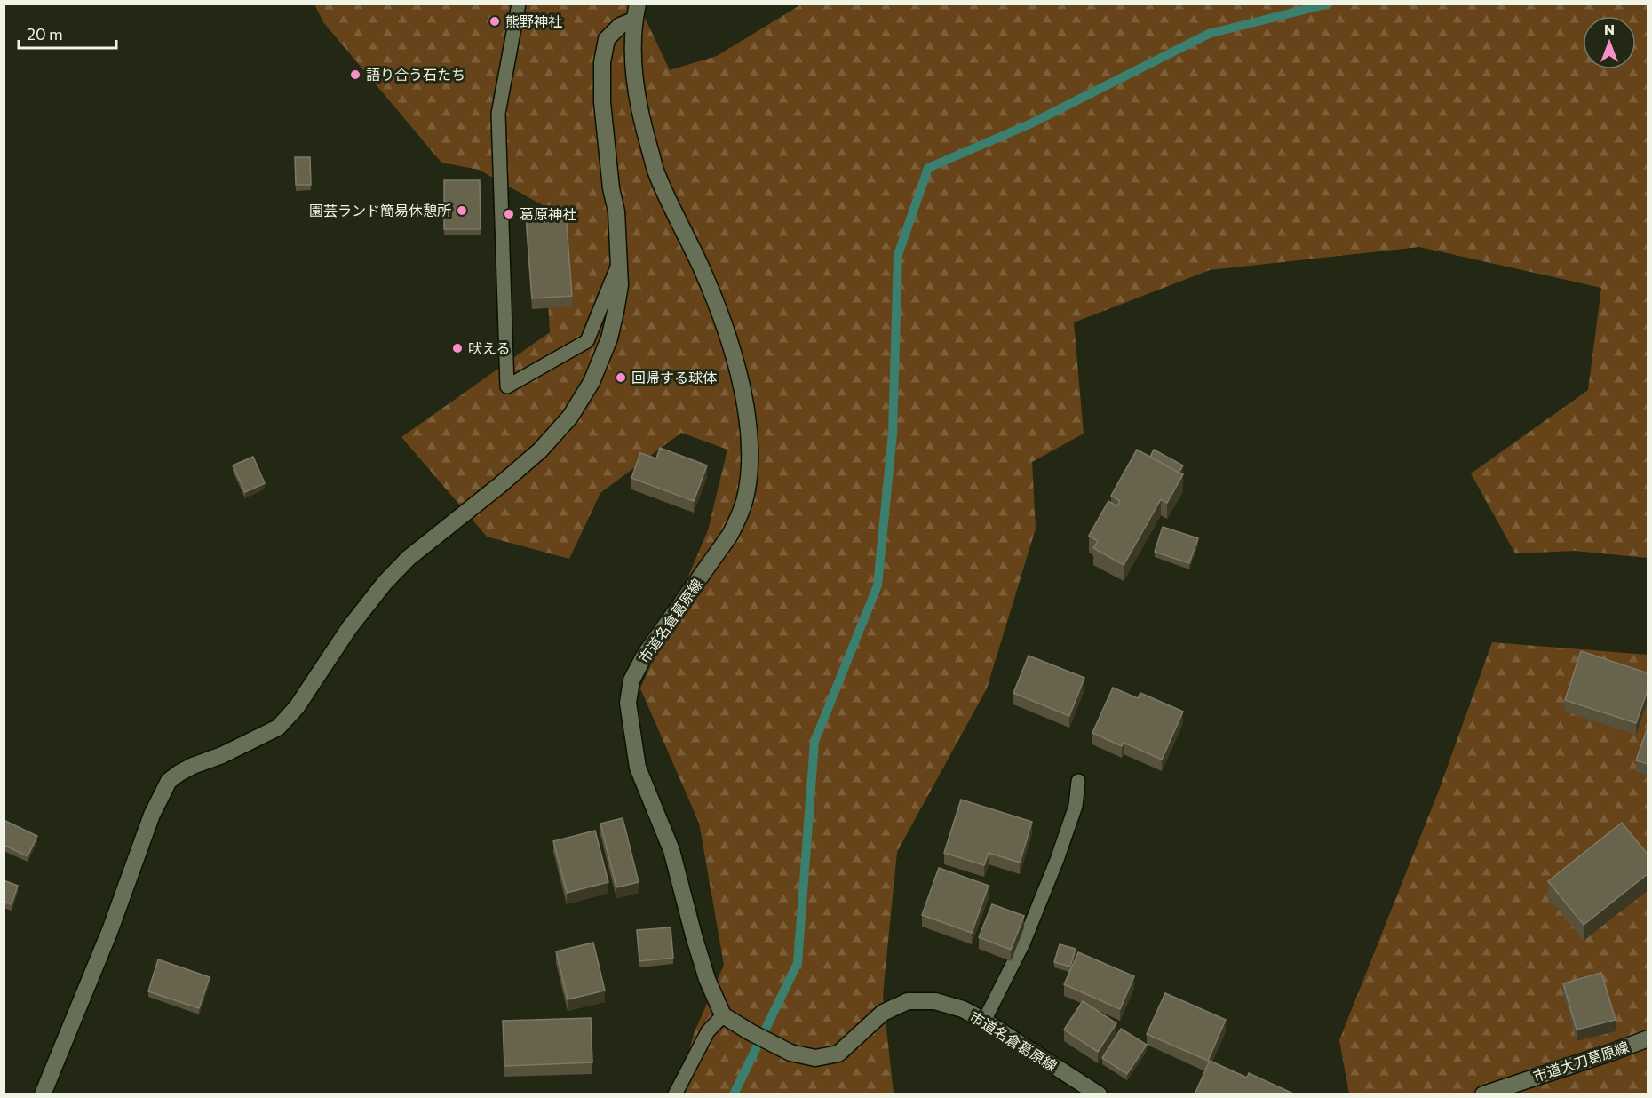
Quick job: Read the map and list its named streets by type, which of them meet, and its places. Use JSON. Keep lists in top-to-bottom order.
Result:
{
  "streets": {
    "street": ["市道名倉葛原線", "市道大刀葛原線"]
  },
  "places": [
    "熊野神社",
    "語り合う石たち",
    "園芸ランド簡易休憩所",
    "葛原神社",
    "吠える",
    "回帰する球体"
  ],
  "scale_bar": "20 m",
  "north": "top"
}
